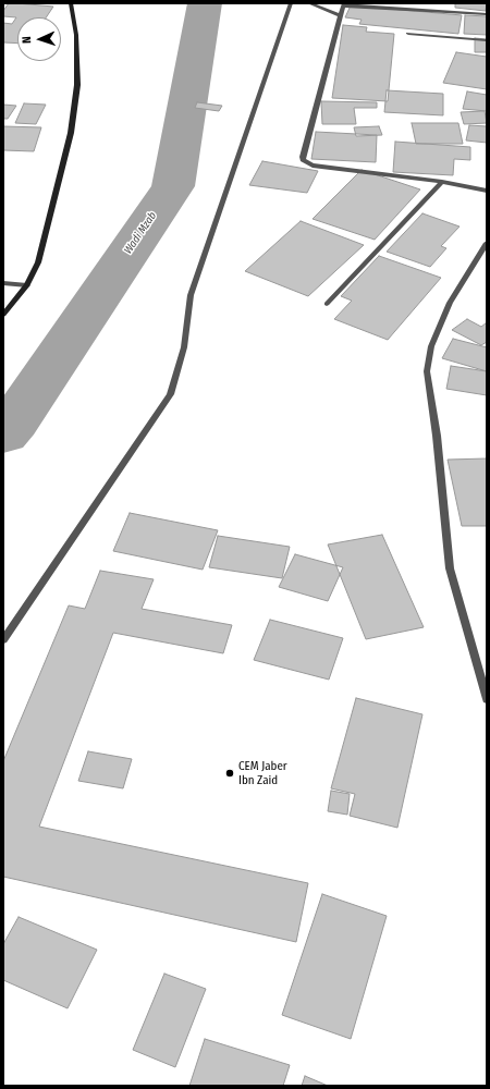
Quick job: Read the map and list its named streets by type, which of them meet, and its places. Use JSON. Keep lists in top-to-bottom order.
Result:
{
  "water": ["Wadi Mzab"],
  "places": ["CEM Jaber Ibn Zaid"],
  "north": "left"
}
